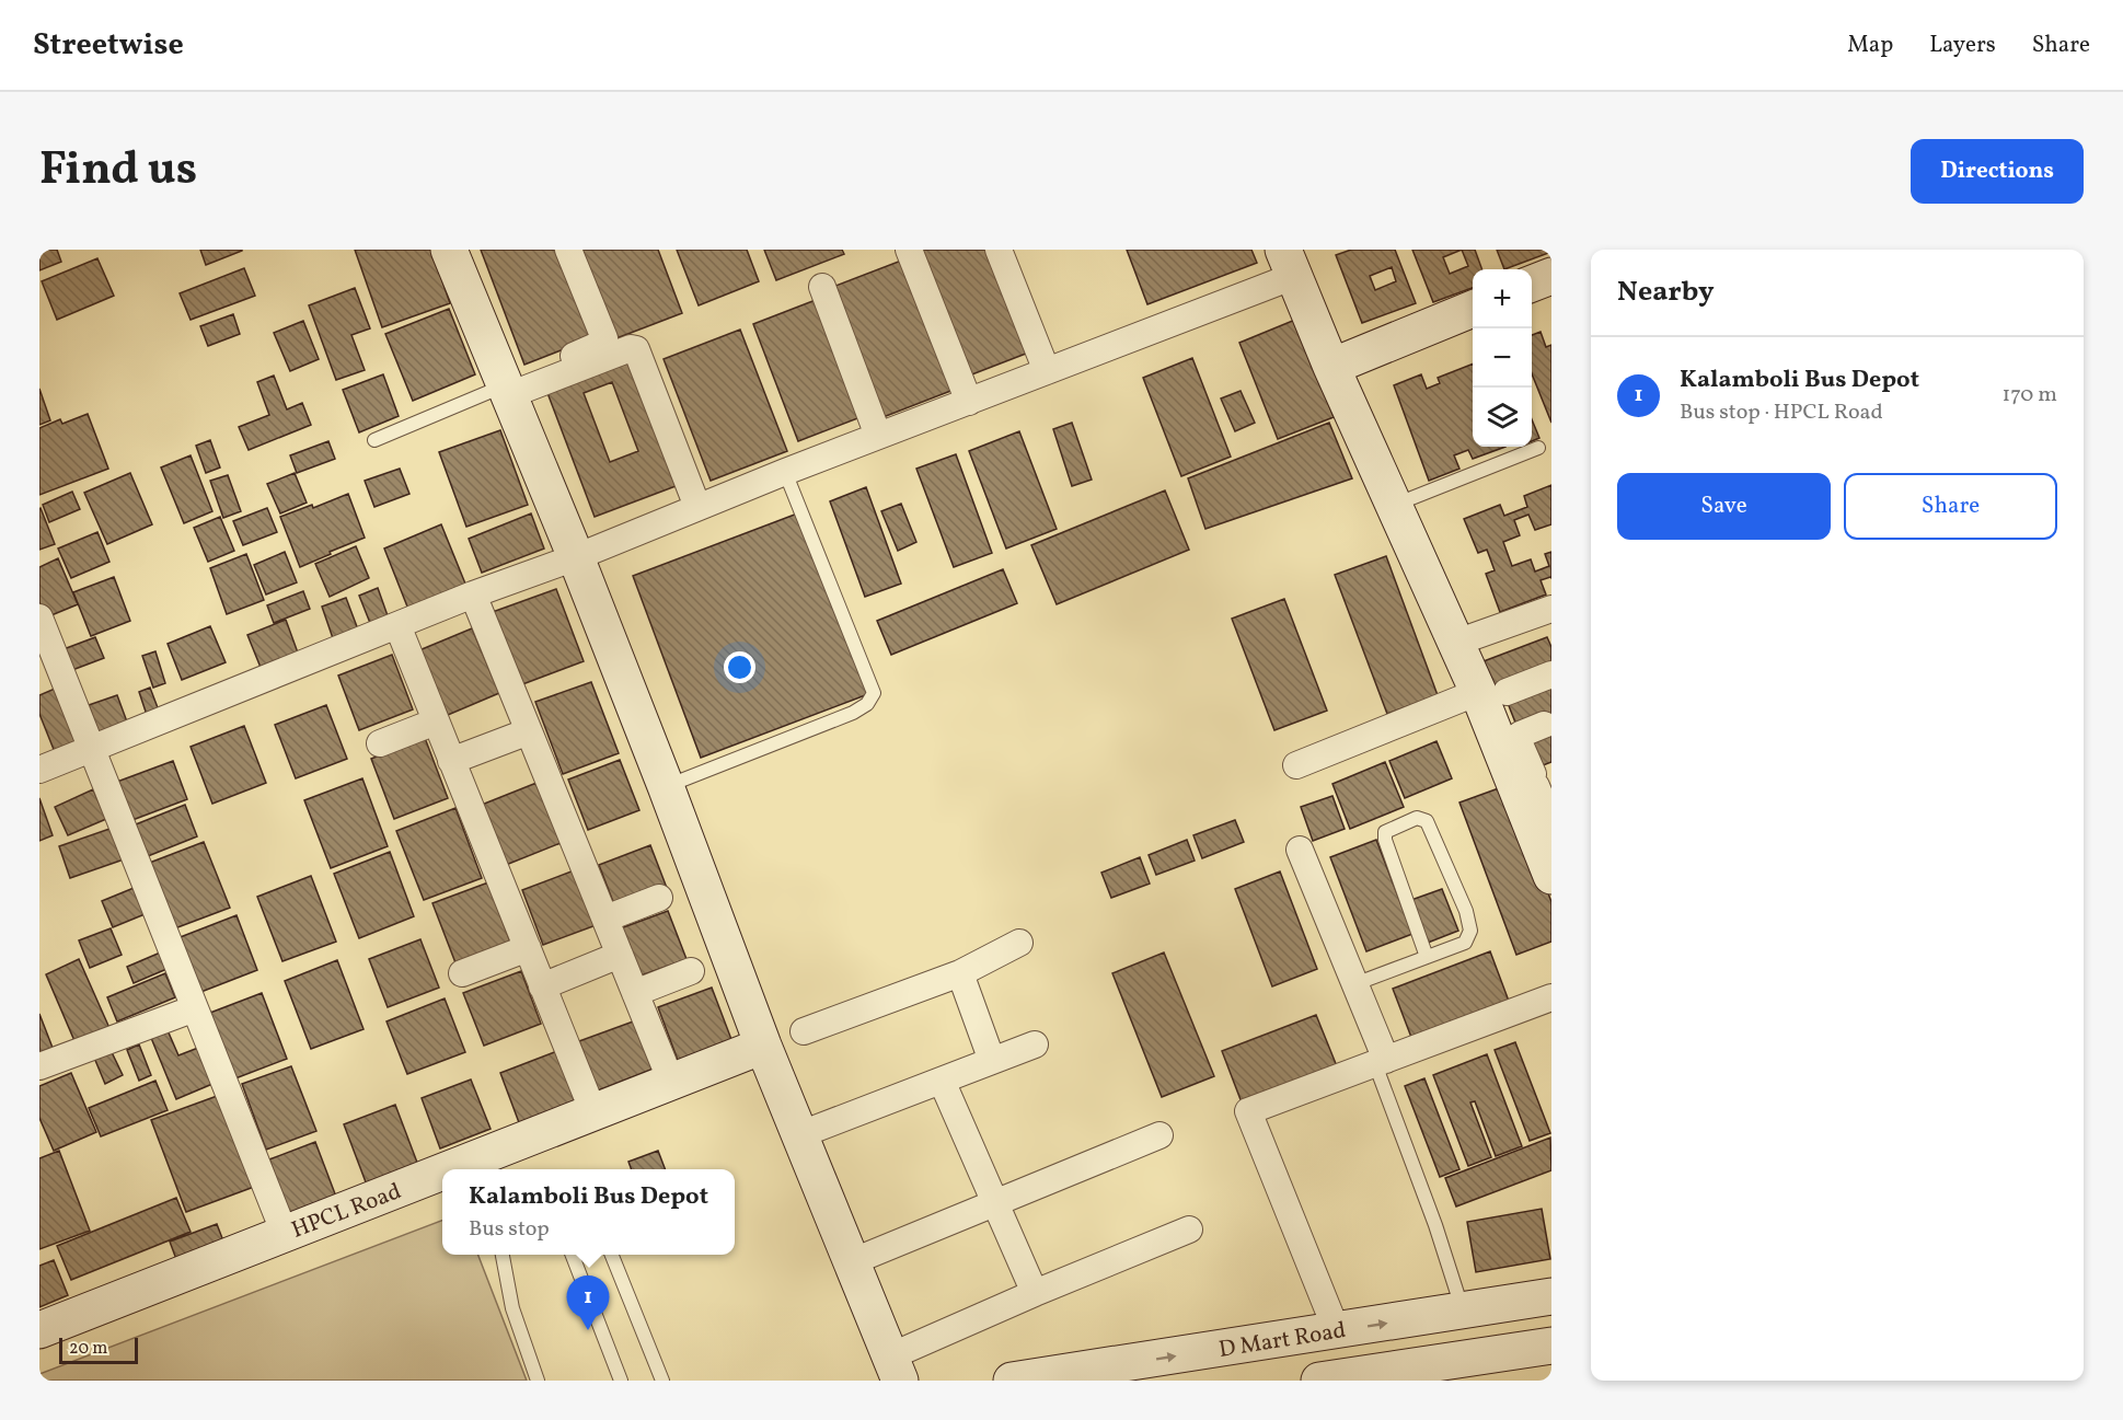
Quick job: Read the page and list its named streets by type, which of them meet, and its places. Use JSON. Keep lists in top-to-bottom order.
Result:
{
  "streets": {
    "street": ["HPCL Road", "D Mart Road"]
  },
  "scale_bar": "20 m",
  "page": {
    "header": "Streetwise",
    "nav": ["Map", "Layers", "Share"],
    "title": "Find us",
    "buttons": [
      "Directions",
      ["Save", "Share"]
    ],
    "heading": "Nearby",
    "map_buttons": ["+", "−"],
    "list": [
      {
        "mark": "1",
        "name": "Kalamboli Bus Depot",
        "note": "Bus stop · HPCL Road",
        "value": "170 m"
      }
    ],
    "popup": ["Kalamboli Bus Depot", "Bus stop"],
    "pins": "1",
    "scale": "20 m"
  }
}
